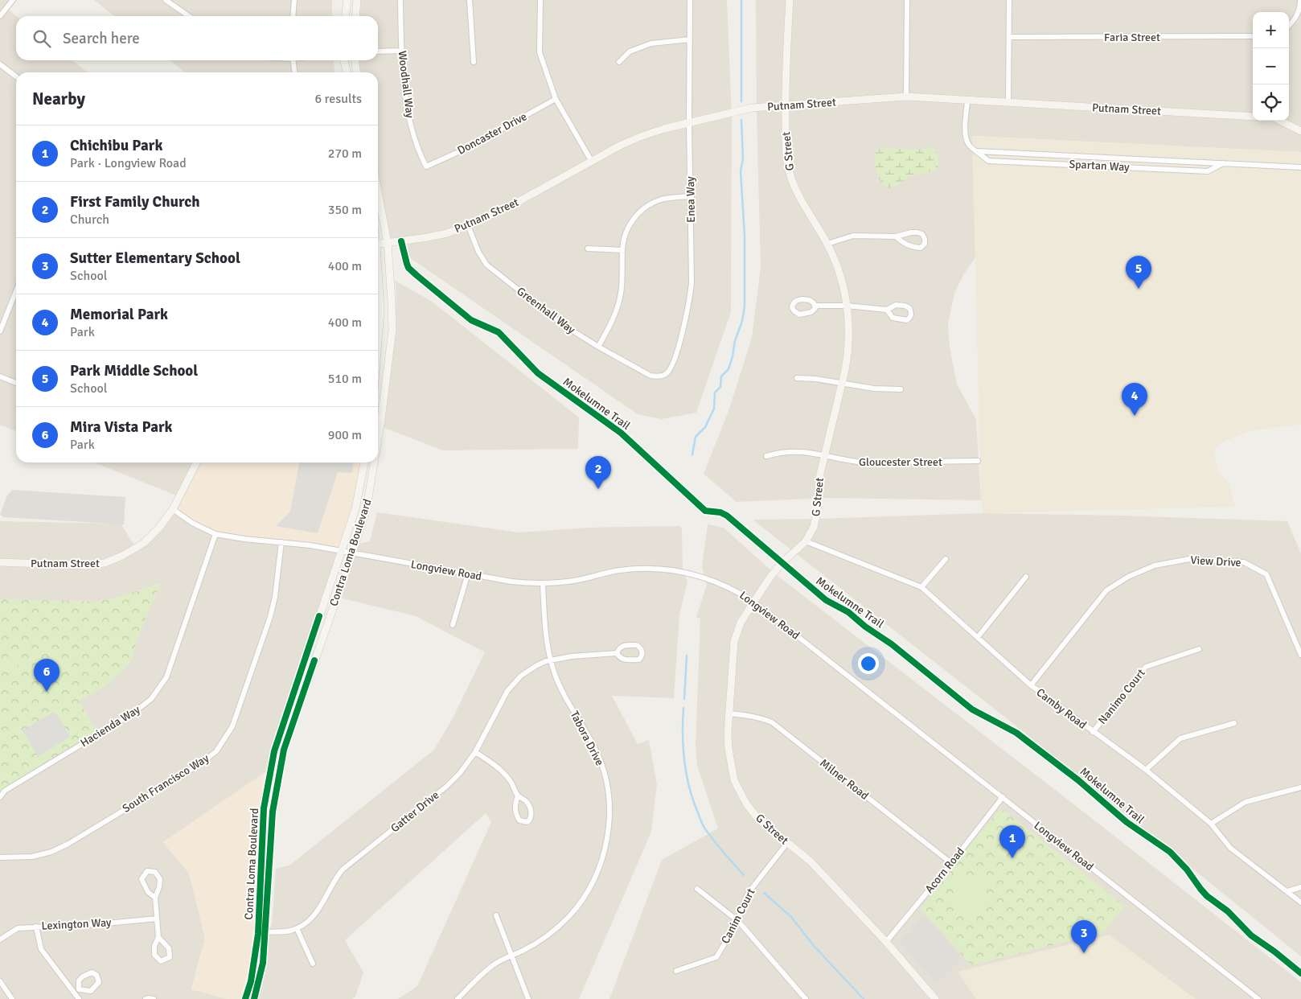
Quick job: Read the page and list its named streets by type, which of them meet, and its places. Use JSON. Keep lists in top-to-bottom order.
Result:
{
  "streets": {
    "street": [
      "Faria Street",
      "Woodhall Way",
      "Putnam Street",
      "Doncaster Drive",
      "G Street",
      "Spartan Way",
      "Enea Way",
      "Greenhall Way",
      "Gloucester Street",
      "Contra Loma Boulevard",
      "View Drive",
      "Longview Road",
      "Nanimo Court",
      "Camby Road",
      "Hacienda Way",
      "Tabora Drive",
      "Milner Road",
      "South Francisco Way",
      "Gatter Drive",
      "Acorn Road",
      "Canim Court",
      "Lexington Way"
    ],
    "cycle path": ["Mokelumne Trail"]
  },
  "crossings": [
    ["Woodhall Way", "Doncaster Drive"],
    ["Putnam Street", "G Street"],
    ["Putnam Street", "Spartan Way"],
    ["Putnam Street", "Enea Way"],
    ["Putnam Street", "Greenhall Way"],
    ["Putnam Street", "Contra Loma Boulevard"],
    ["Putnam Street", "Longview Road"],
    ["G Street", "Gloucester Street"],
    ["G Street", "Longview Road"],
    ["G Street", "Camby Road"],
    ["G Street", "Milner Road"],
    ["G Street", "Acorn Road"],
    ["G Street", "Canim Court"],
    ["Enea Way", "Greenhall Way"],
    ["Contra Loma Boulevard", "Longview Road"],
    ["Contra Loma Boulevard", "Gatter Drive"],
    ["View Drive", "Camby Road"],
    ["Longview Road", "Hacienda Way"],
    ["Longview Road", "Tabora Drive"],
    ["Longview Road", "South Francisco Way"],
    ["Longview Road", "Acorn Road"],
    ["Nanimo Court", "Camby Road"],
    ["Tabora Drive", "Gatter Drive"],
    ["Milner Road", "Acorn Road"]
  ],
  "page": {
    "map_buttons": ["+", "−"],
    "search": "Search here",
    "heading": ["Nearby", "6 results"],
    "list": [
      {
        "mark": "1",
        "name": "Chichibu Park",
        "note": "Park · Longview Road",
        "value": "270 m"
      },
      {
        "mark": "2",
        "name": "First Family Church",
        "note": "Church",
        "value": "350 m"
      },
      {
        "mark": "3",
        "name": "Sutter Elementary School",
        "note": "School",
        "value": "400 m"
      },
      {
        "mark": "4",
        "name": "Memorial Park",
        "note": "Park",
        "value": "400 m"
      },
      {
        "mark": "5",
        "name": "Park Middle School",
        "note": "School",
        "value": "510 m"
      },
      {
        "mark": "6",
        "name": "Mira Vista Park",
        "note": "Park",
        "value": "900 m"
      }
    ],
    "pins": [
      "5",
      "4",
      "2",
      "6",
      "1",
      "3"
    ]
  }
}
